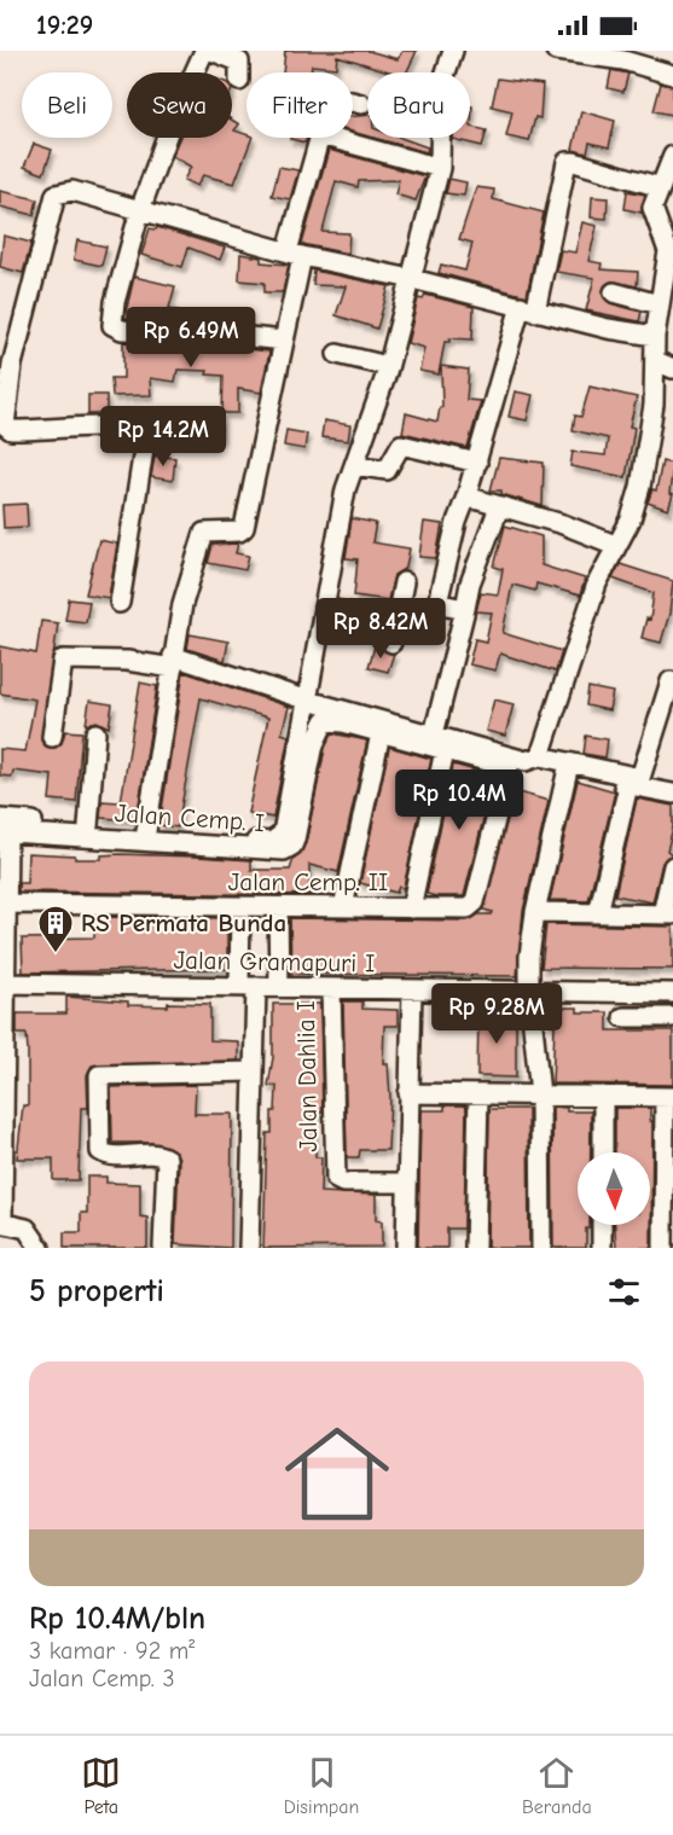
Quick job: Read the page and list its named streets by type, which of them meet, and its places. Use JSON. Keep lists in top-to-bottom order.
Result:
{
  "streets": {
    "street": [
      "Jalan Cemp. I",
      "Jalan Cemp. II",
      "Jalan Gramapuri I",
      "Jalan Dahlia I"
    ]
  },
  "crossings": [
    ["Jalan Cemp. I", "Jalan Cemp. II"],
    ["Jalan Gramapuri I", "Jalan Dahlia I"]
  ],
  "places": {
    "building": ["RS Permata Bunda"]
  },
  "north": "bottom",
  "page": {
    "status": "19:29",
    "chip": [
      "Beli",
      "Sewa",
      "Filter",
      "Baru"
    ],
    "price": [
      "Rp 6.49M",
      "Rp 14.2M",
      "Rp 8.42M",
      "Rp 10.4M",
      "Rp 9.28M"
    ],
    "heading": "5 properti",
    "list": [
      {
        "name": "Rp 10.4M/bln",
        "note": "3 kamar · 92 m² · Jalan Cemp. 3"
      }
    ],
    "tabs": ["Peta", "Disimpan", "Beranda"]
  }
}
